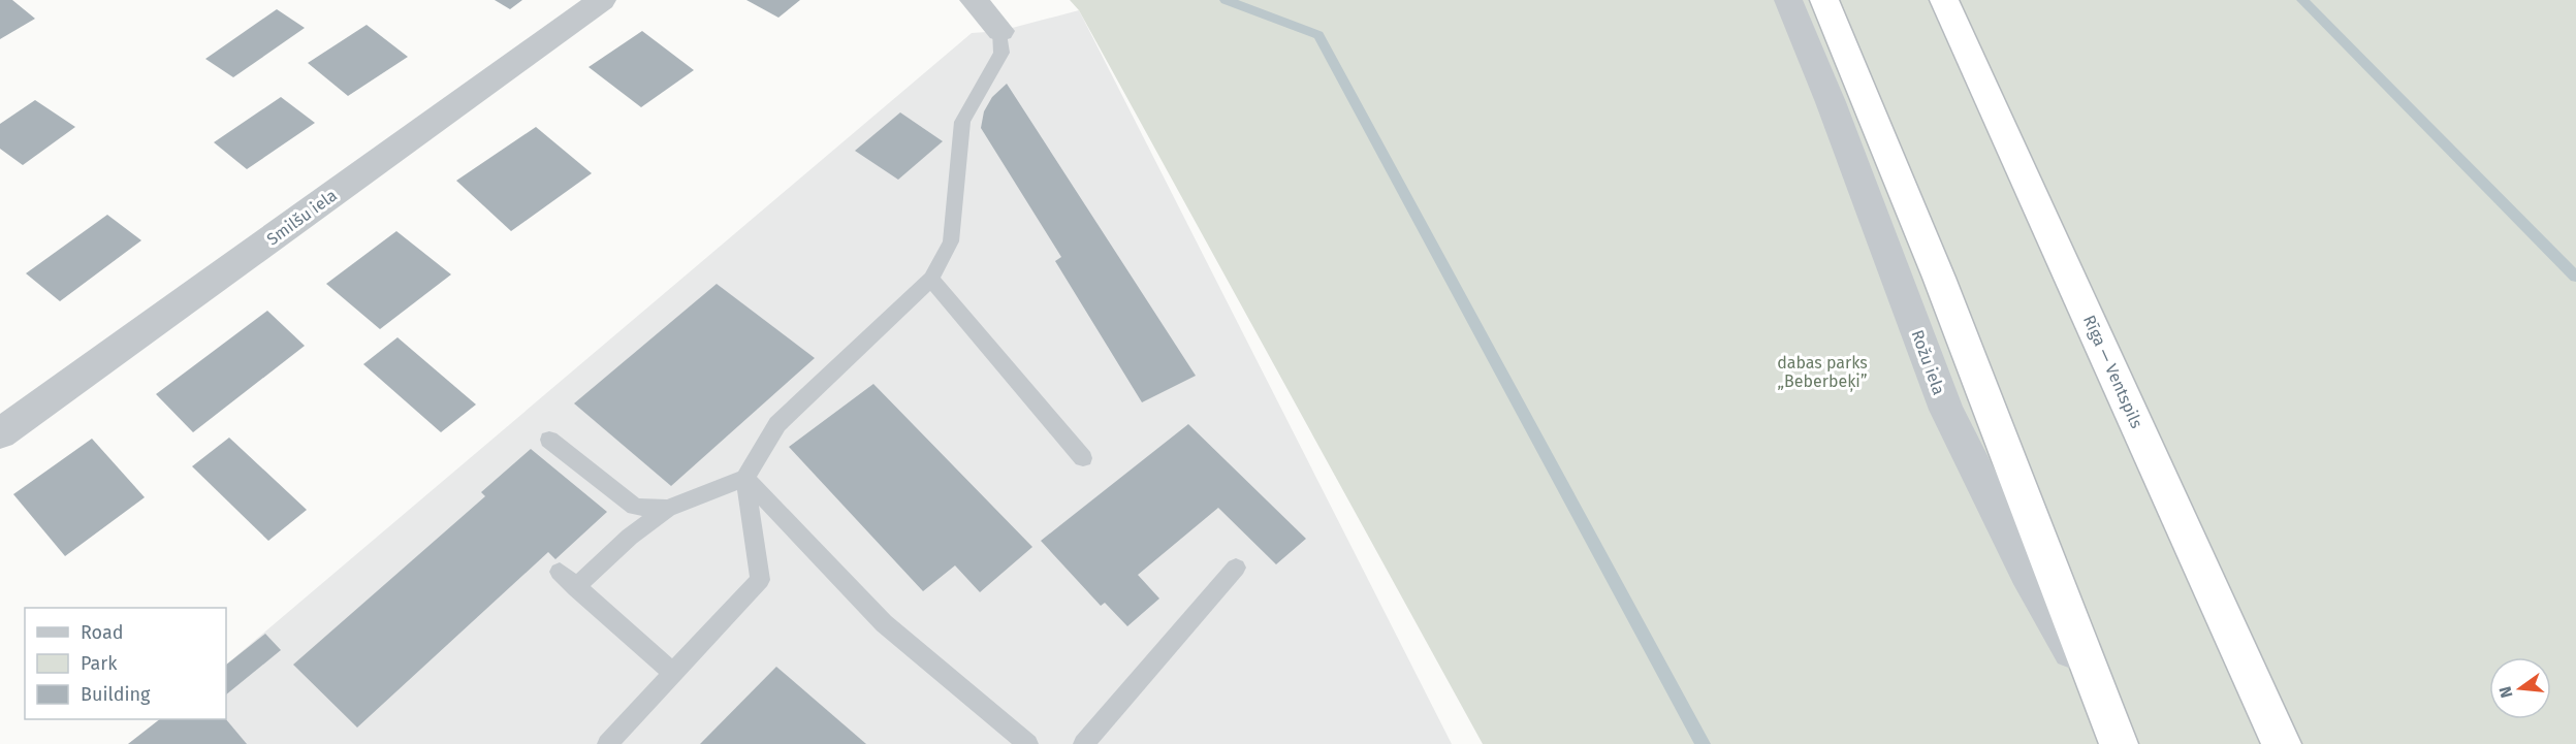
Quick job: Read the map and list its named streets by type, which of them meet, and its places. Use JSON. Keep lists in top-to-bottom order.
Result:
{
  "streets": {
    "highway": ["Rīga — Ventspils"],
    "street": ["Smilšu iela", "Rožu iela"]
  },
  "parks": ["dabas parks „Beberbeķi”"],
  "legend": ["Road", "Park", "Building"],
  "north": "left"
}
